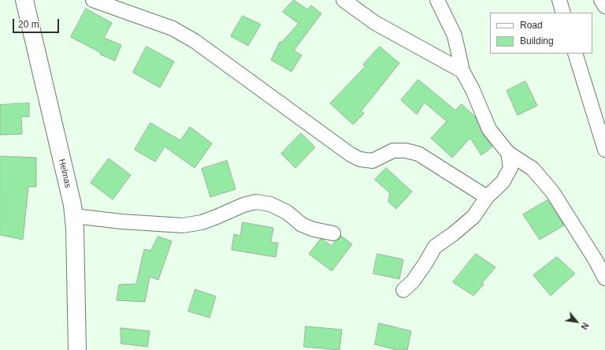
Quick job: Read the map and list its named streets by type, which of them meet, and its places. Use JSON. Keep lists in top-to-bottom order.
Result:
{
  "streets": {
    "street": ["Helmas"]
  },
  "legend": ["Road", "Building"],
  "scale_bar": "20 m",
  "north": "bottom right"
}
